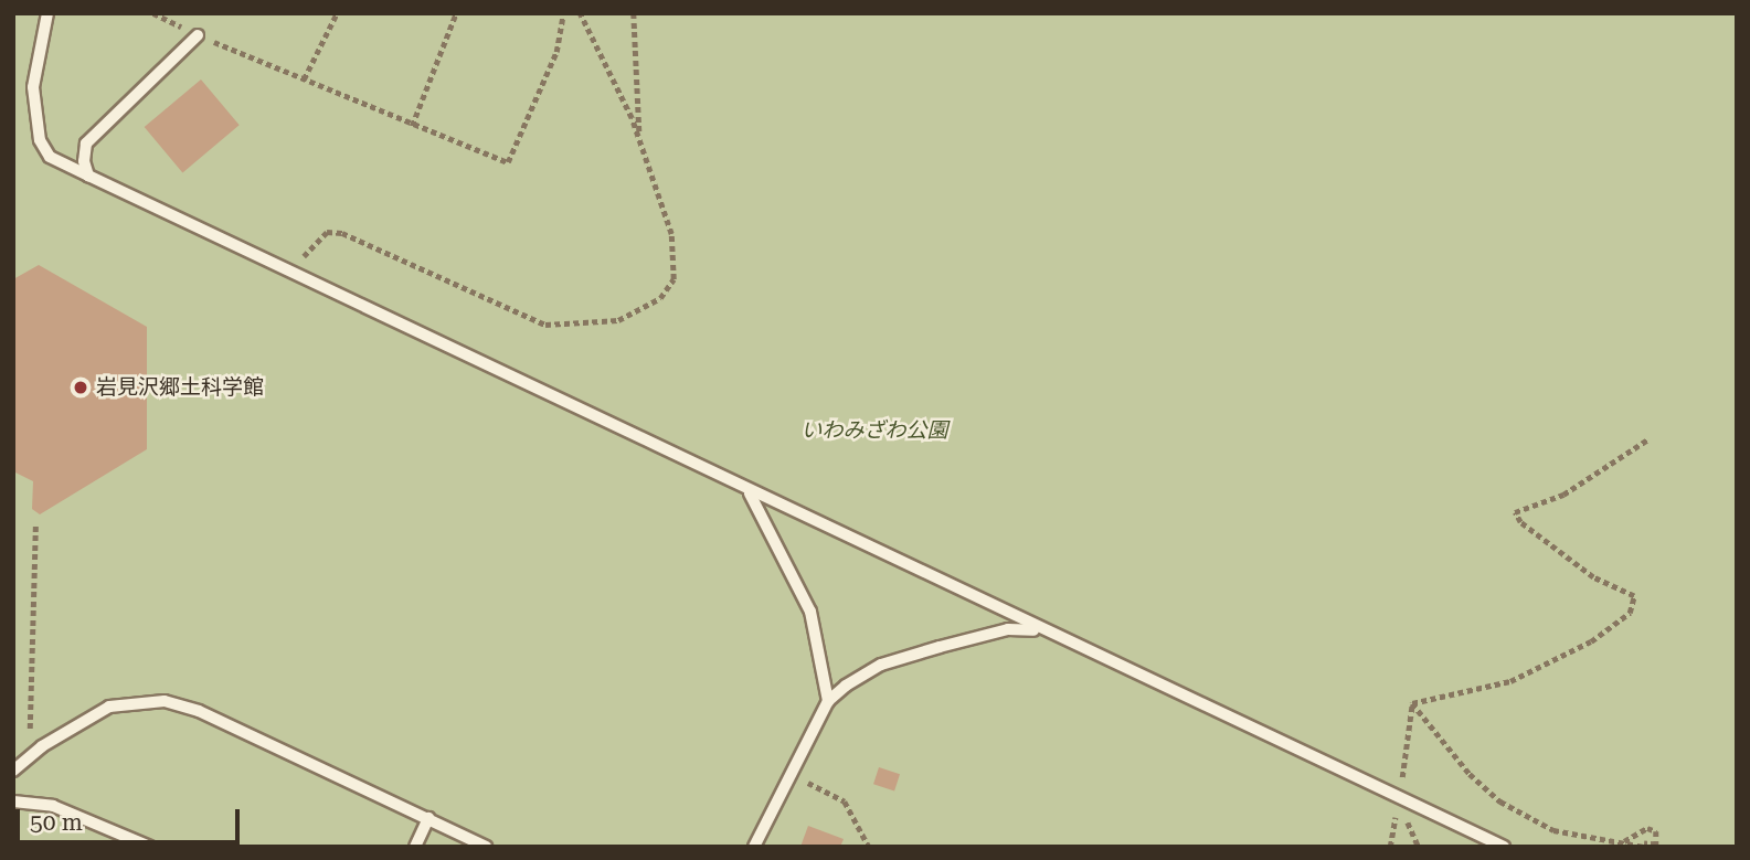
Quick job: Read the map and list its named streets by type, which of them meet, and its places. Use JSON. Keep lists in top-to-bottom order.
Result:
{
  "parks": ["いわみざわ公園"],
  "places": ["岩見沢郷土科学館"],
  "scale_bar": "50 m"
}
